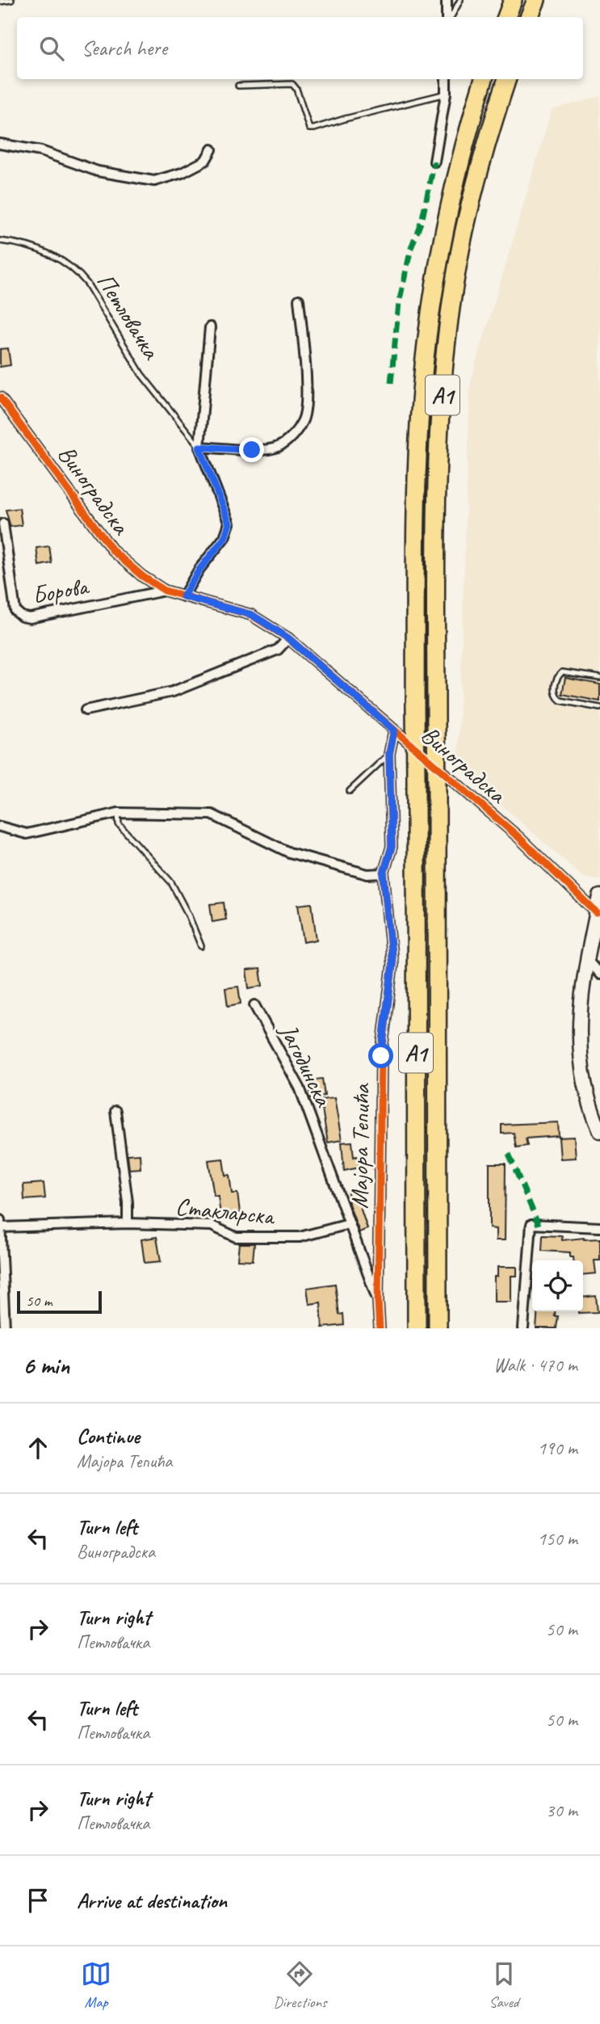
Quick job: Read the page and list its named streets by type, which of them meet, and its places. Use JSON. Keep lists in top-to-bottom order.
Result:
{
  "streets": {
    "highway": ["A1"],
    "street": [
      "Петловачка",
      "Виноградска",
      "Борова",
      "Јагодинска",
      "Мајора Тепића",
      "Стакларска"
    ]
  },
  "crossings": [
    ["Петловачка", "Виноградска"],
    ["Виноградска", "Борова"],
    ["Виноградска", "Мајора Тепића"],
    ["Јагодинска", "Мајора Тепића"],
    ["Јагодинска", "Стакларска"]
  ],
  "scale_bar": "50 m",
  "page": {
    "search": "Search here",
    "scale": "50 m",
    "heading": ["6 min", "Walk · 470 m"],
    "list": [
      ["Continue", "Мајора Тепића", "190 m"],
      ["Turn left", "Виноградска", "150 m"],
      ["Turn right", "Петловачка", "50 m"],
      ["Turn left", "Петловачка", "50 m"],
      ["Turn right", "Петловачка", "30 m"],
      "Arrive at destination"
    ],
    "nav": ["Map", "Directions", "Saved"]
  }
}
